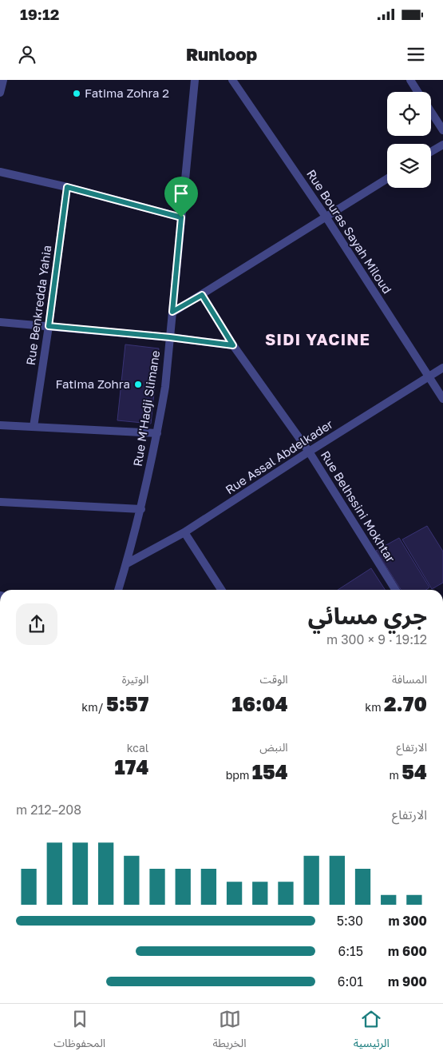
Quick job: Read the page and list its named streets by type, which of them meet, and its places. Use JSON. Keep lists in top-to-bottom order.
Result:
{
  "streets": {
    "street": [
      "Rue Bouras Sayah Miloud",
      "Rue Benkredda Yahia",
      "Rue M'Hadji Slimane",
      "Rue Assal Abdelkader",
      "Rue Belhssini Mokhtar"
    ]
  },
  "crossings": [
    ["Rue Bouras Sayah Miloud", "Rue Assal Abdelkader"],
    ["Rue M'Hadji Slimane", "Rue Assal Abdelkader"],
    ["Rue Assal Abdelkader", "Rue Belhssini Mokhtar"]
  ],
  "districts": ["SIDI YACINE"],
  "places": ["Fatima Zohra 2", "Fatima Zohra"],
  "page": {
    "status": "19:12",
    "header": "Runloop",
    "heading": ["جري مسائي", "19:12 · 9 × 300 m"],
    "stats": [
      ["المسافة", "2.70 km"],
      ["الوقت", "16:04"],
      ["الوتيرة", "5:57 /km"],
      ["الارتفاع", "54 m"],
      ["النبض", "154 bpm"],
      ["kcal", "174"]
    ],
    "chart": ["الارتفاع", "208–212 m"],
    "list": [
      {
        "name": "300 m",
        "note": "5:30"
      },
      {
        "name": "600 m",
        "note": "6:15"
      },
      {
        "name": "900 m",
        "note": "6:01"
      }
    ],
    "tabs": ["الرئيسية", "الخريطة", "المحفوظات"]
  }
}
